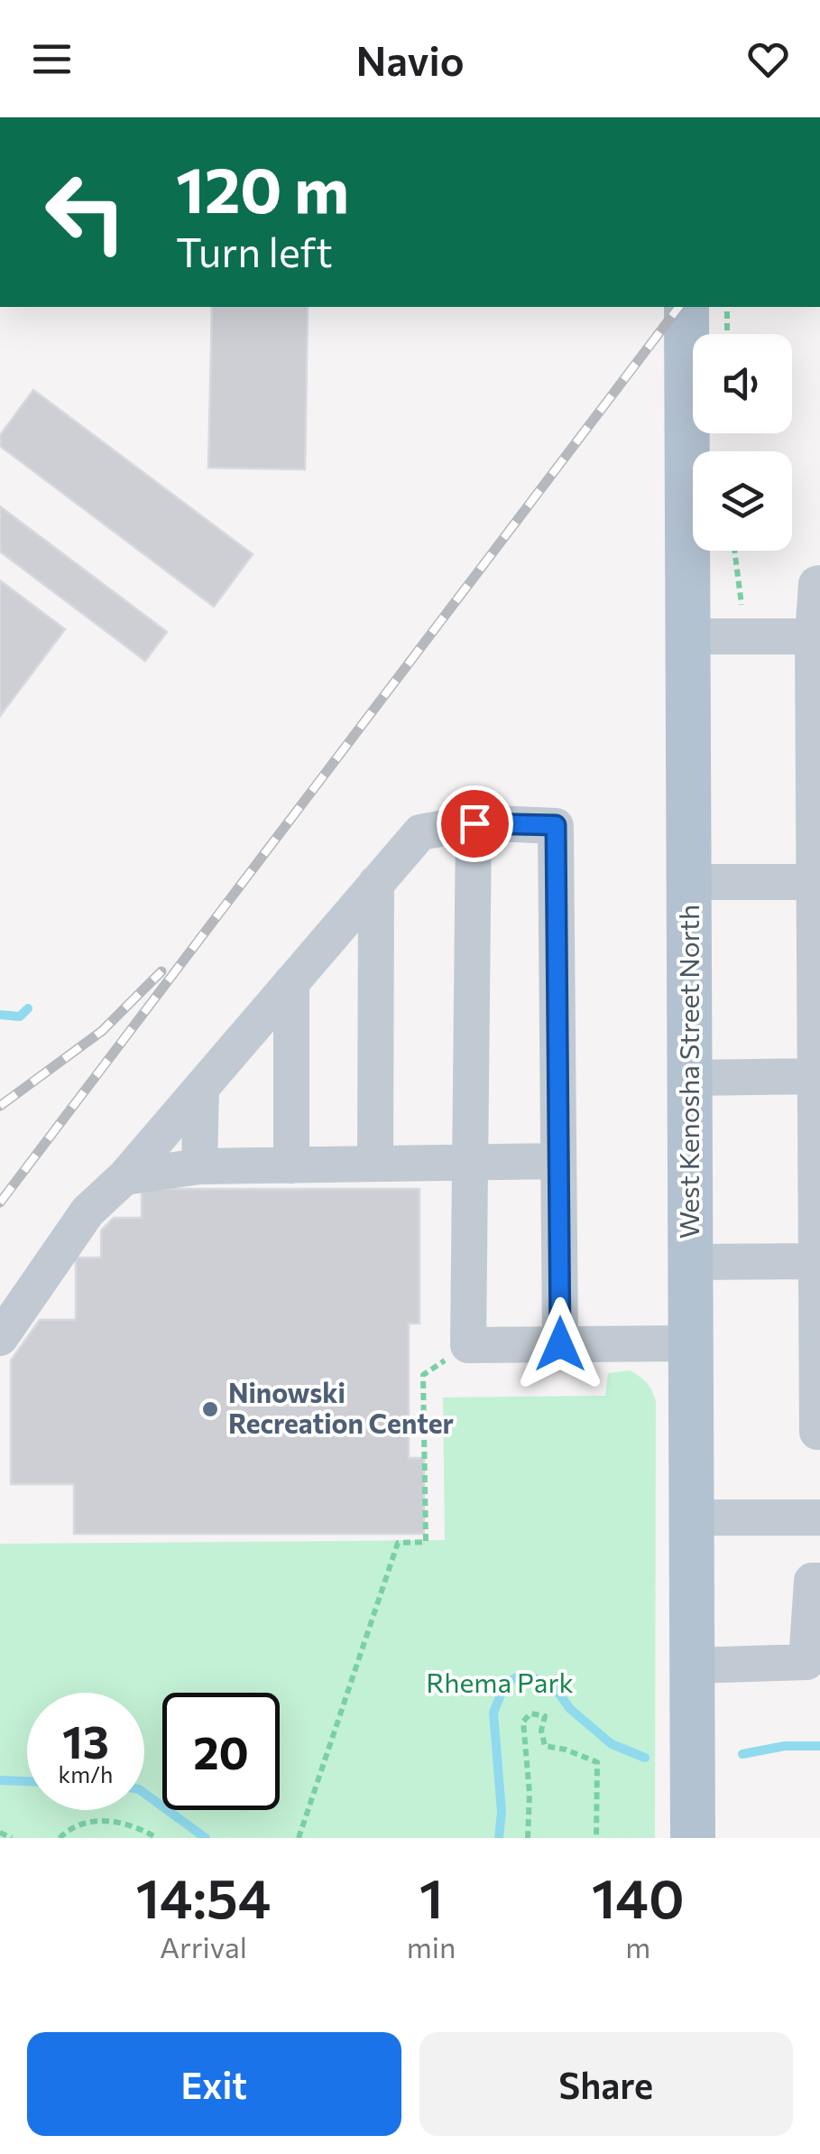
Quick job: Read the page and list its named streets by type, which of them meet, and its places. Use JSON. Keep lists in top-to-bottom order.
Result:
{
  "streets": {
    "main road": ["West Kenosha Street North"]
  },
  "parks": ["Rhema Park"],
  "places": ["Ninowski Recreation Center"],
  "page": {
    "header": "Navio",
    "turn": ["120 m", "Turn left"],
    "speed": "13 km/h",
    "limit": "20",
    "eta": [
      "14:54",
      "Arrival",
      "1",
      "min",
      "140",
      "m"
    ],
    "buttons": ["Exit", "Share"]
  }
}
